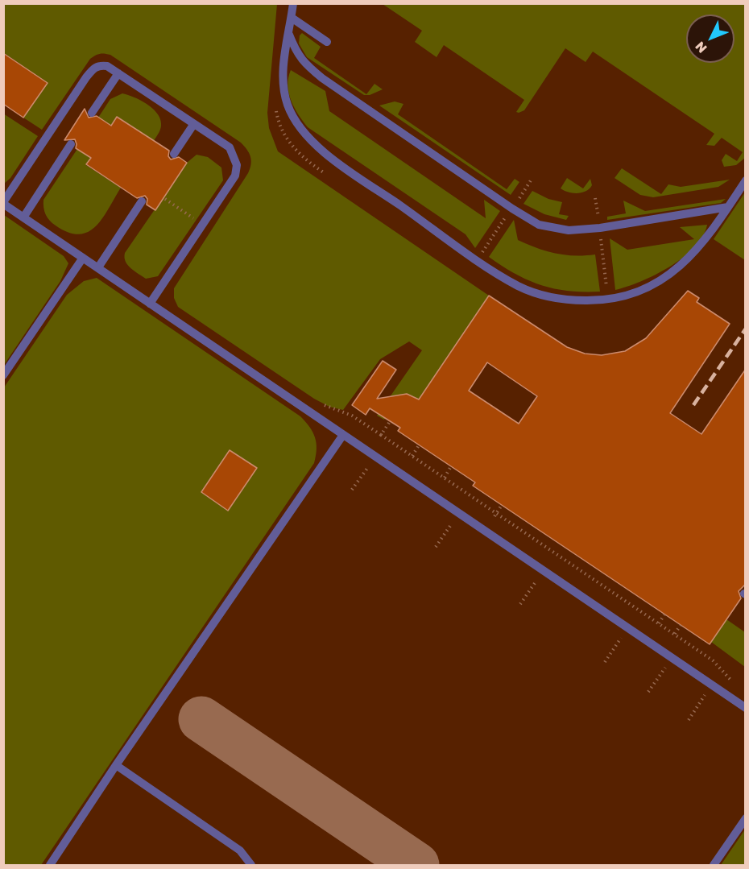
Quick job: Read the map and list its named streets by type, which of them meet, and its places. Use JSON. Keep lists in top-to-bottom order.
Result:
{
  "north": "bottom left"
}
